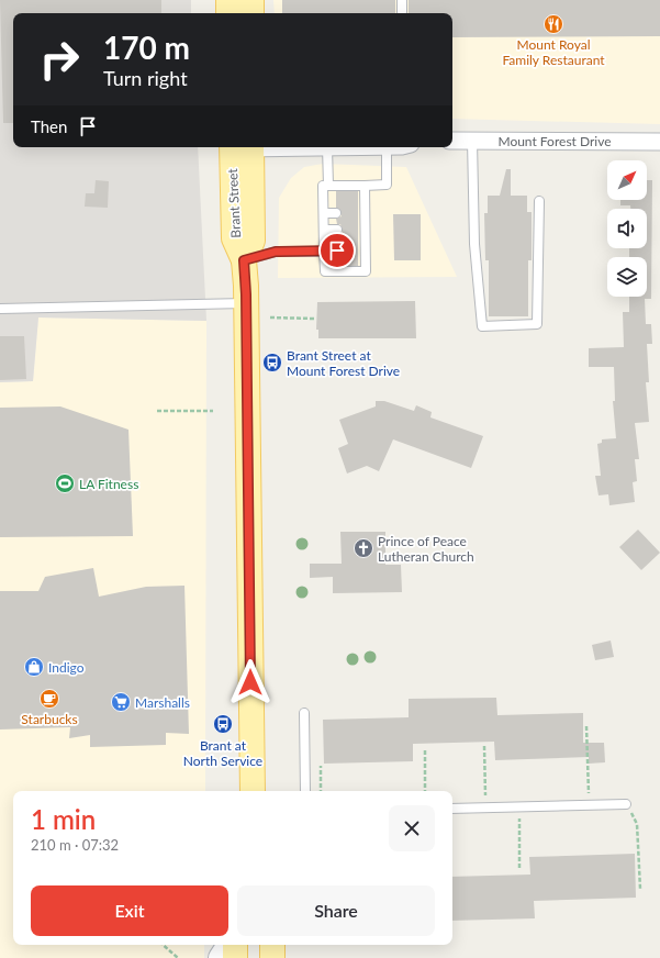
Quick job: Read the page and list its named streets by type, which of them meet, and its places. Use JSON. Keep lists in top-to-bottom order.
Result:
{
  "streets": {
    "main road": ["Brant Street"],
    "street": ["Mount Forest Drive"]
  },
  "places": {
    "restaurant": ["Mount Royal Family Restaurant"],
    "bus stop": ["Brant Street at Mount Forest Drive", "Brant at North Service"],
    "sports": ["LA Fitness"],
    "church": ["Prince of Peace Lutheran Church"],
    "shop": ["Indigo"],
    "cafe": ["Starbucks"],
    "supermarket": ["Marshalls"]
  },
  "north": "top right",
  "page": {
    "turn": ["170 m", "Turn right"],
    "then": "Then",
    "heading": ["1 min", "210 m · 07:32"],
    "buttons": ["Exit", "Share"]
  }
}
